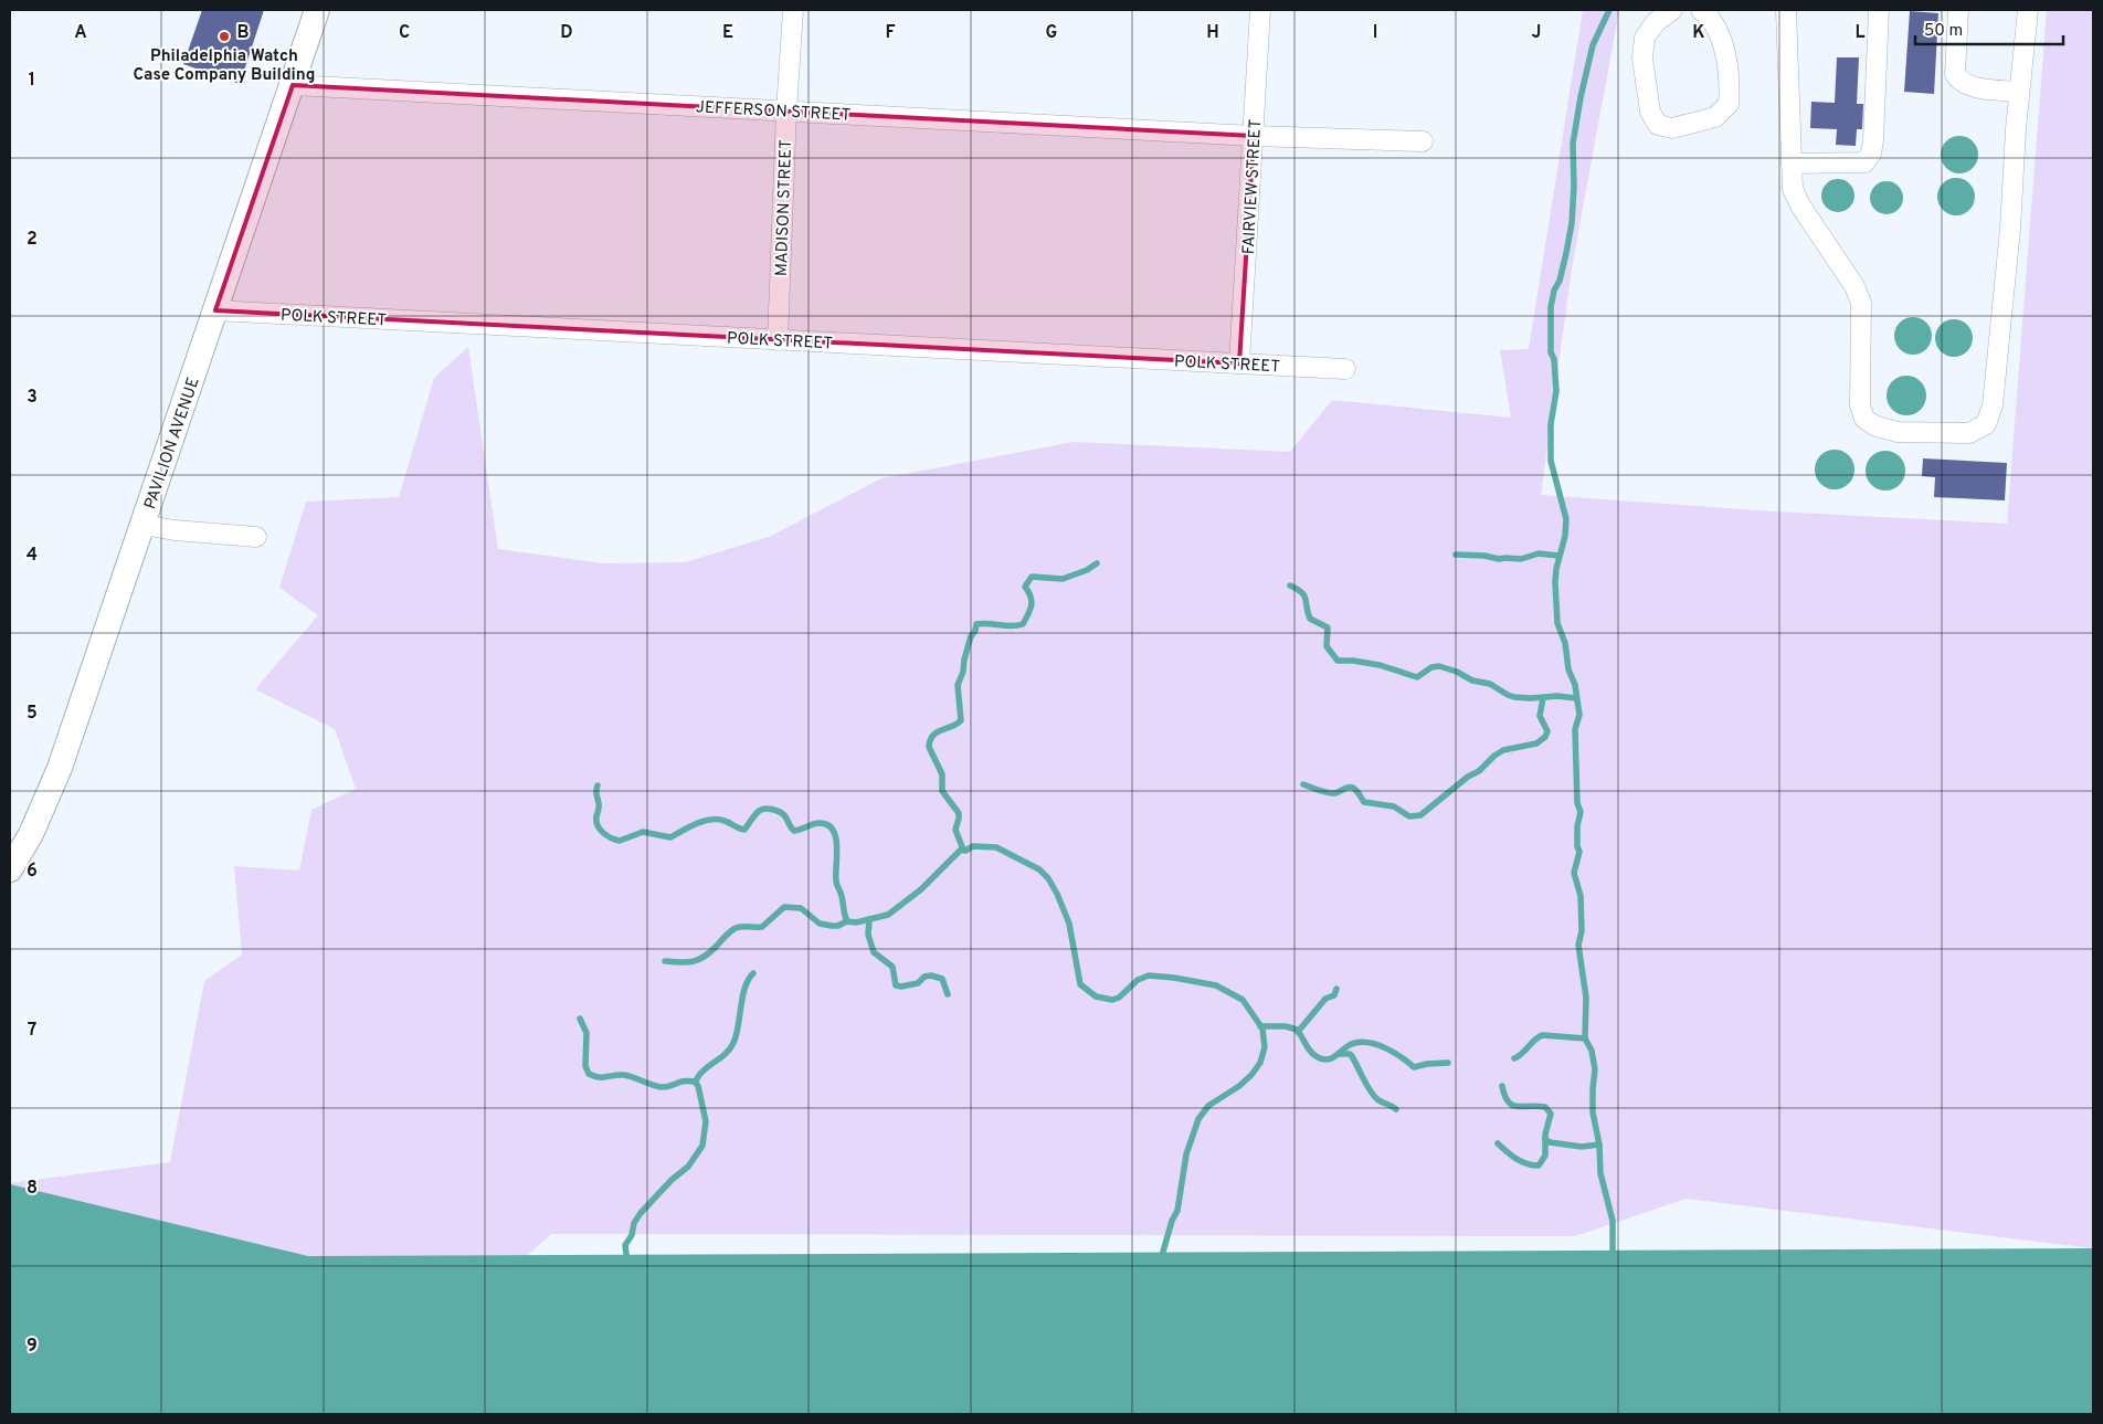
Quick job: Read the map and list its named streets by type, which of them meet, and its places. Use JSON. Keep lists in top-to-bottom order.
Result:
{
  "streets": {
    "main road": ["PAVILION AVENUE"],
    "street": [
      "JEFFERSON STREET",
      "FAIRVIEW STREET",
      "MADISON STREET",
      "POLK STREET"
    ]
  },
  "crossings": [
    ["JEFFERSON STREET", "FAIRVIEW STREET"],
    ["JEFFERSON STREET", "MADISON STREET"],
    ["JEFFERSON STREET", "PAVILION AVENUE"],
    ["FAIRVIEW STREET", "POLK STREET"],
    ["MADISON STREET", "POLK STREET"],
    ["POLK STREET", "PAVILION AVENUE"]
  ],
  "places": ["Philadelphia Watch Case Company Building"],
  "scale_bar": "50 m",
  "grid": {
    "columns": [
      "A",
      "B",
      "C",
      "D",
      "E",
      "F",
      "G",
      "H",
      "I",
      "J",
      "K",
      "L"
    ],
    "rows": [
      "1",
      "2",
      "3",
      "4",
      "5",
      "6",
      "7",
      "8",
      "9"
    ]
  }
}
